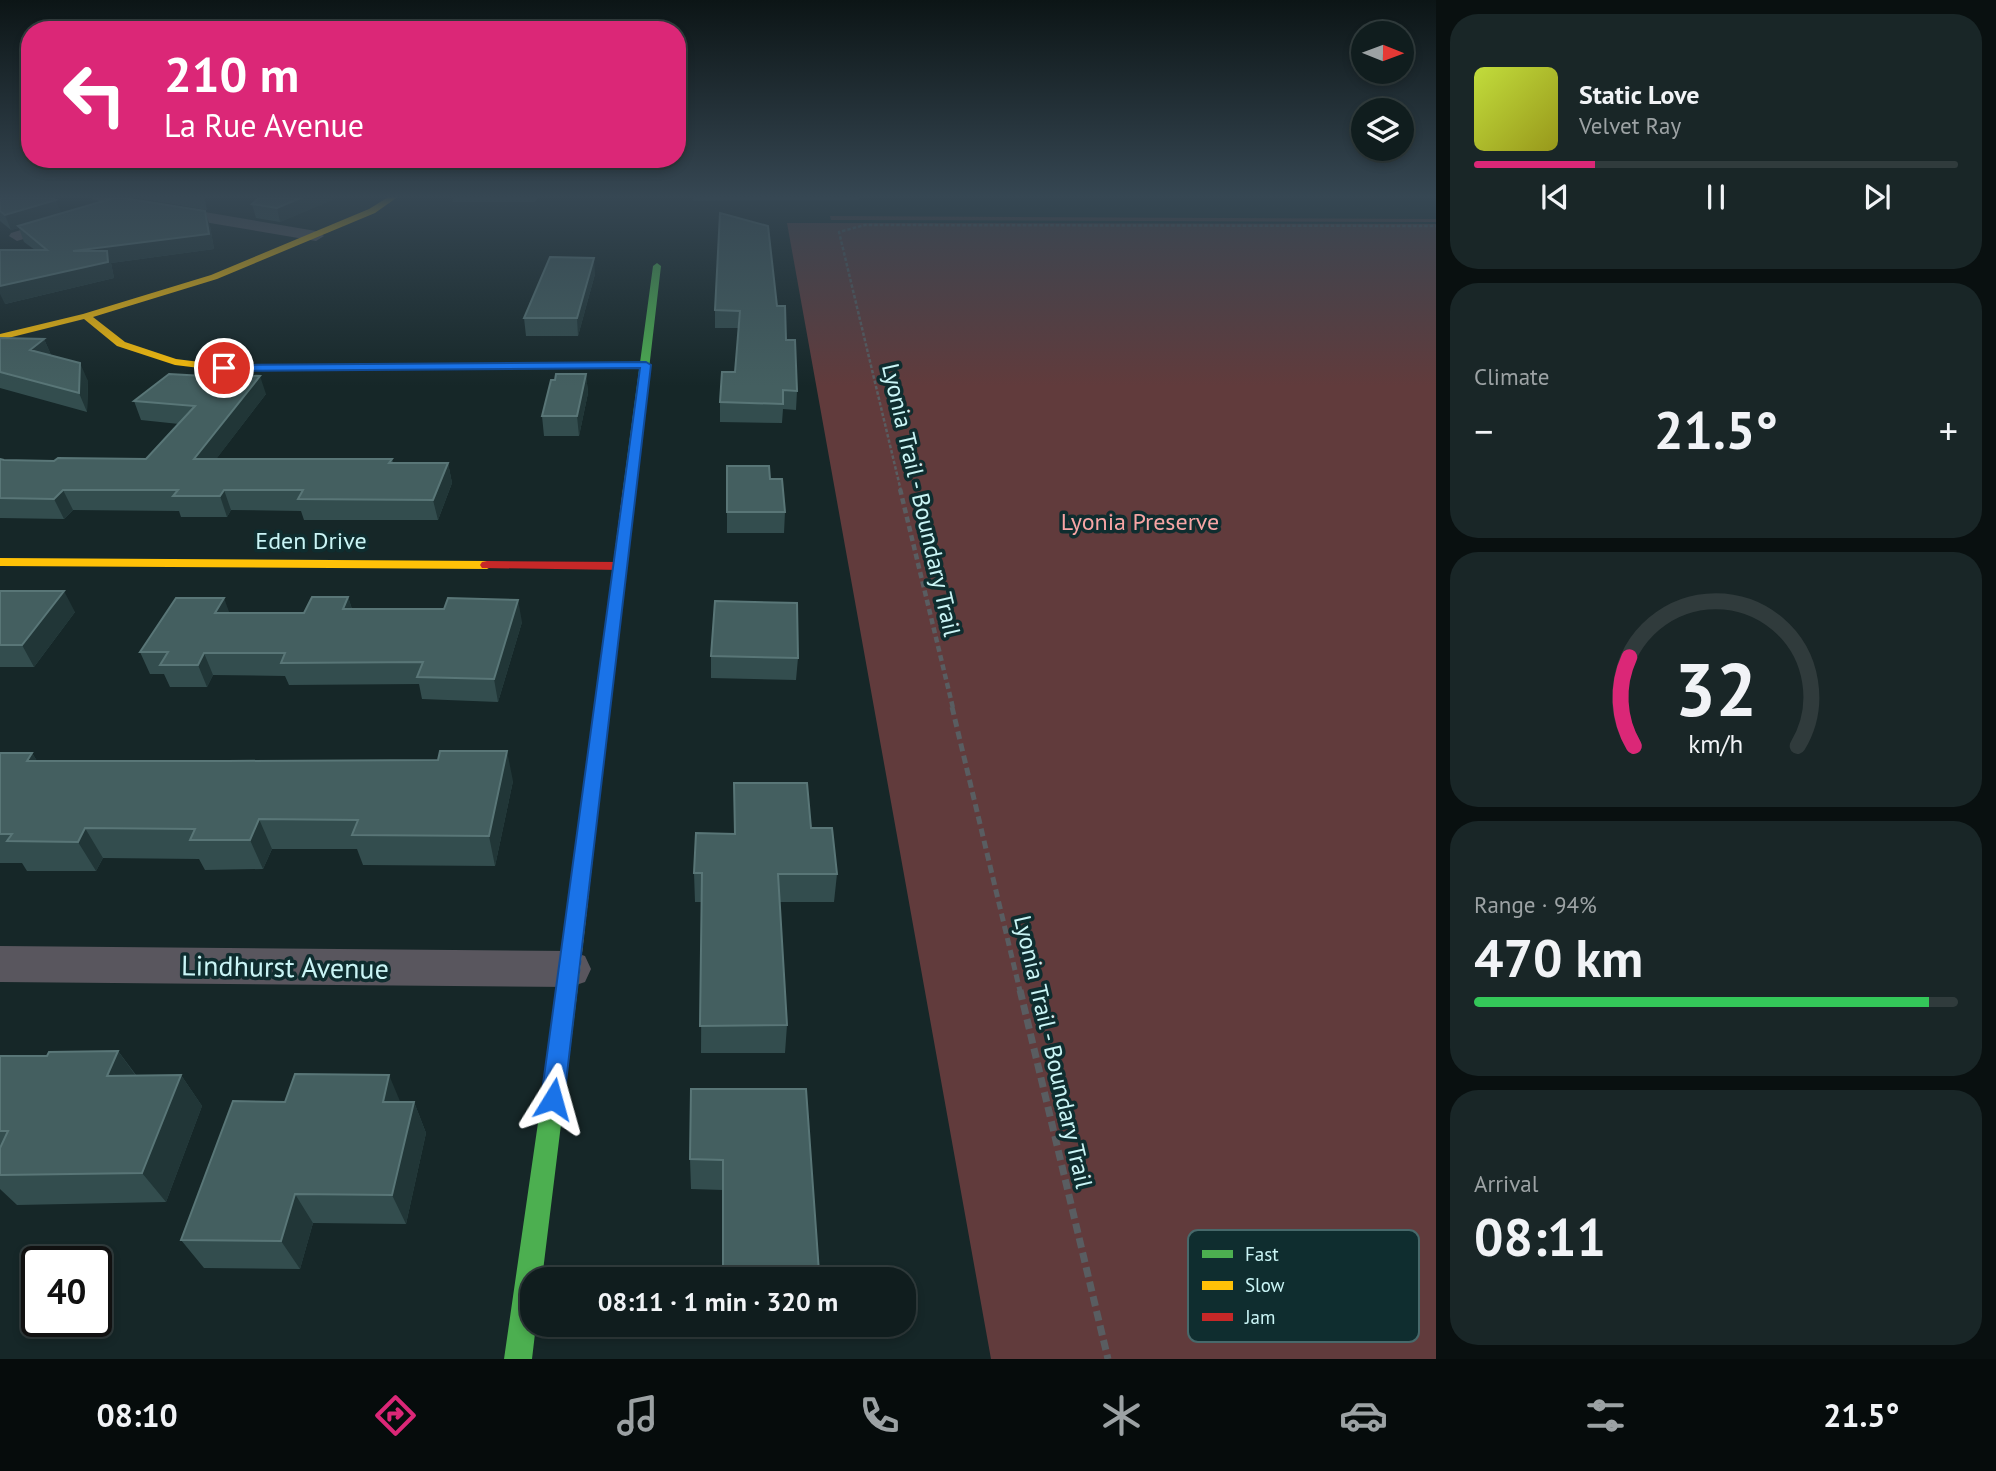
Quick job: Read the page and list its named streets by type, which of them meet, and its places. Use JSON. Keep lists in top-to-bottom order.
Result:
{
  "streets": {
    "street": ["Eden Drive", "Lindhurst Avenue"],
    "path": ["Lyonia Trail - Boundary Trail"]
  },
  "parks": ["Lyonia Preserve"],
  "legend": ["Fast", "Slow", "Jam"],
  "north": "right",
  "page": {
    "turn": ["210 m", "La Rue Avenue"],
    "song": ["Static Love", "Velvet Ray"],
    "tile": [
      "Climate",
      ["Range · 94%", "470 km"],
      ["Arrival", "08:11"]
    ],
    "heat": ["−", "21.5°", "+"],
    "limit": "40",
    "trip": "08:11 · 1 min · 320 m",
    "tabs": ["08:10", "21.5°"],
    "gauge": ["32", "km/h"]
  }
}
